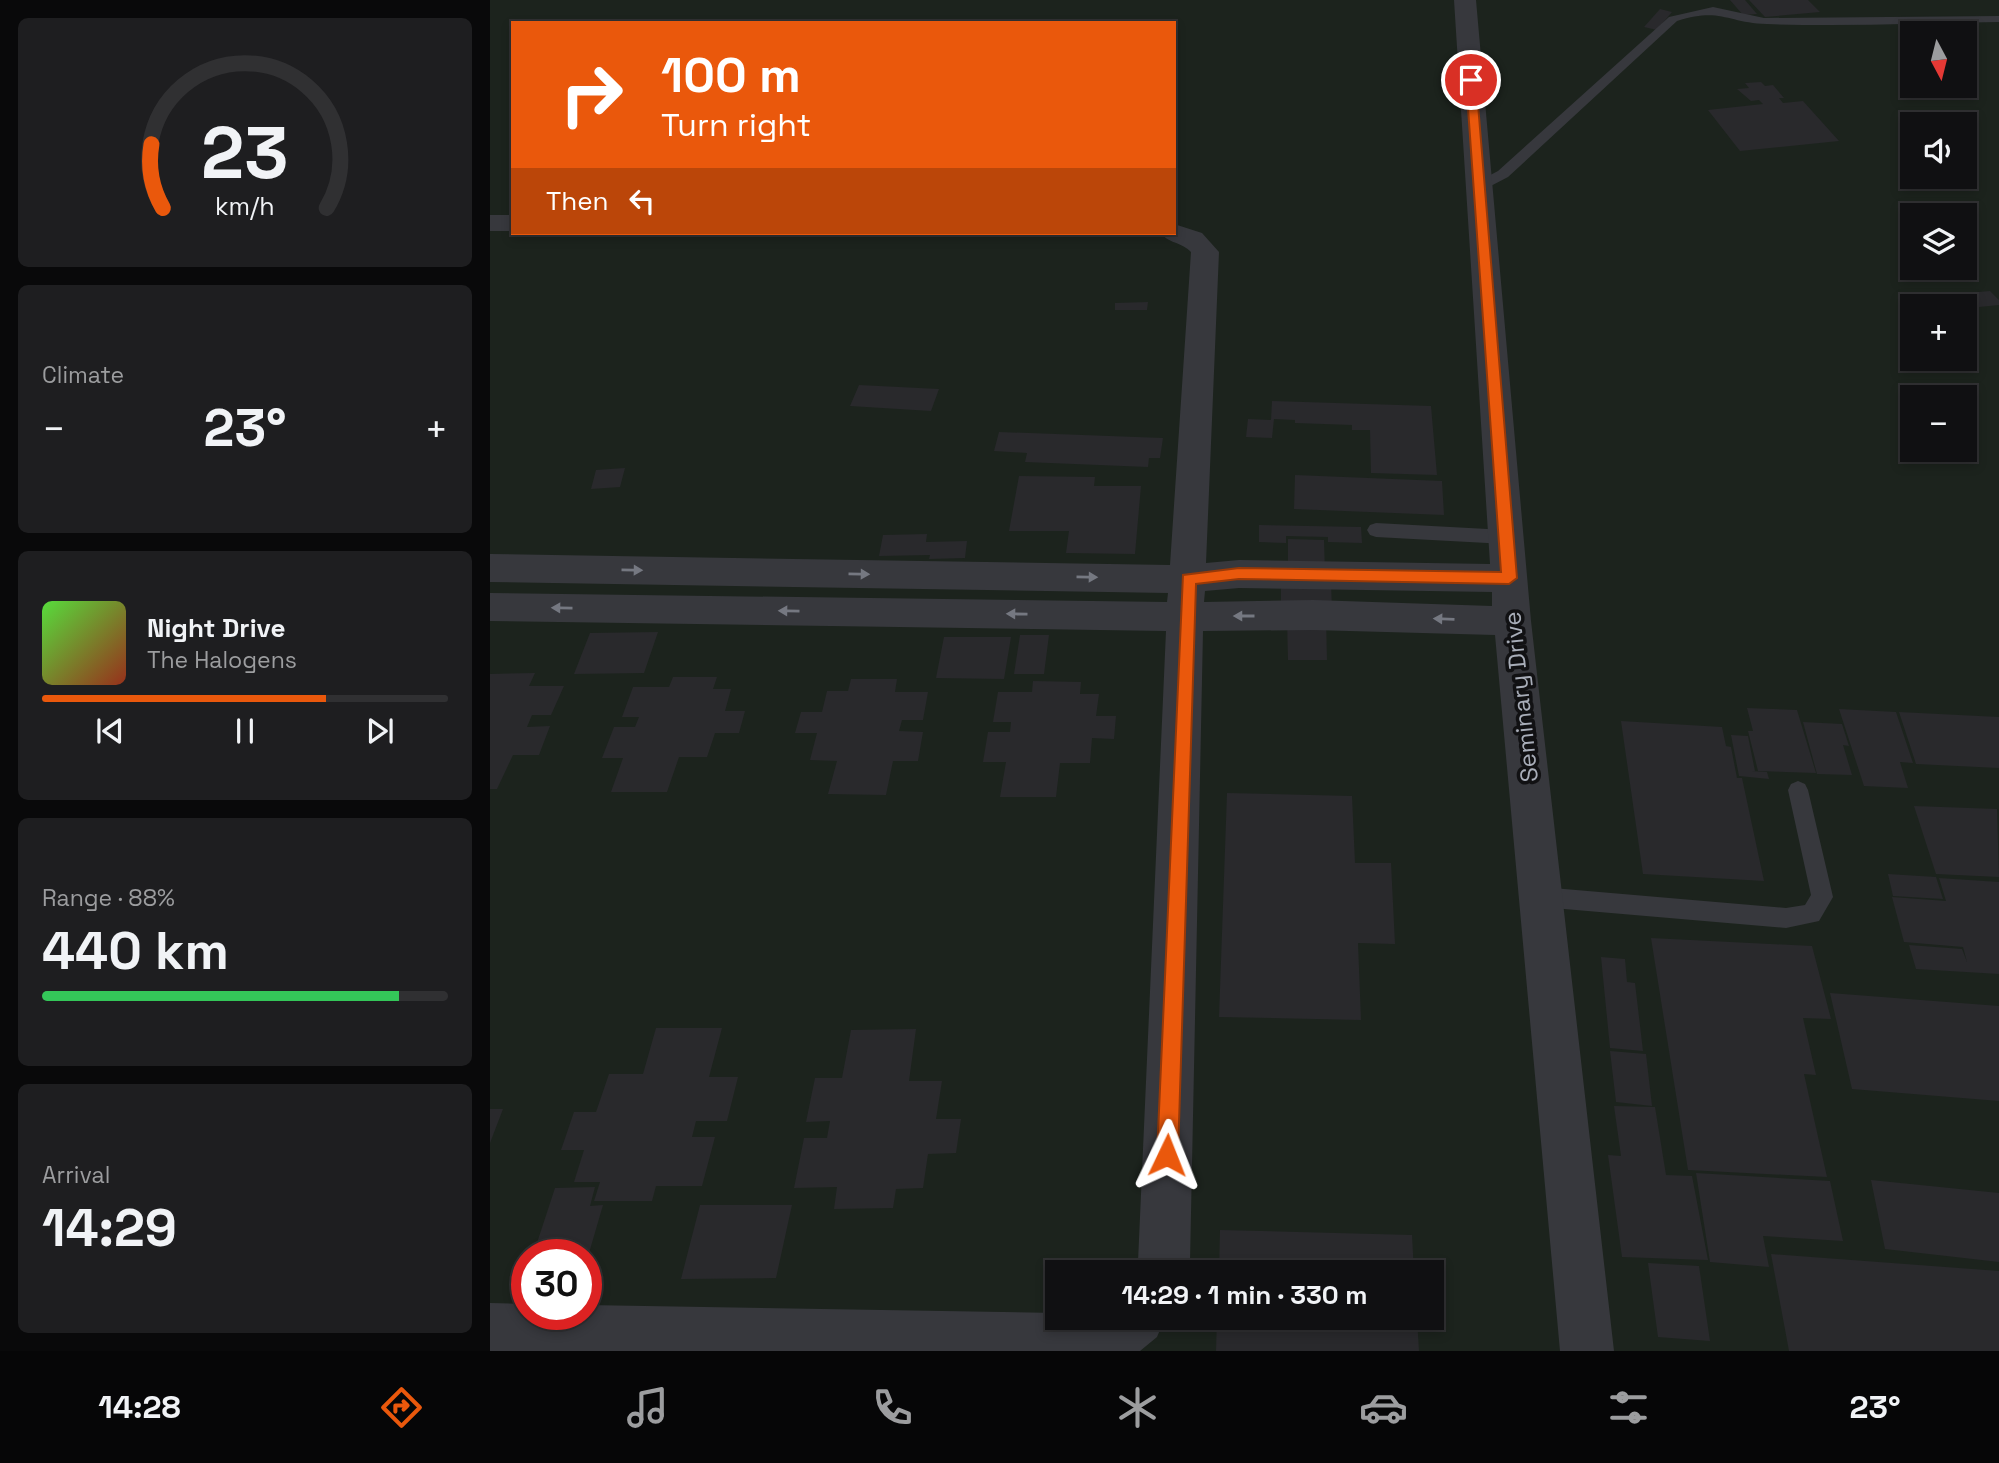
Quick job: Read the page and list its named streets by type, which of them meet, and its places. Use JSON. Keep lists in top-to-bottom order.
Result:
{
  "streets": {
    "street": ["Seminary Drive"]
  },
  "north": "bottom",
  "page": {
    "map_buttons": ["+", "−"],
    "turn": ["100 m", "Turn right"],
    "then": "Then",
    "tile": [
      "Climate",
      ["Range · 88%", "440 km"],
      ["Arrival", "14:29"]
    ],
    "heat": ["−", "23°", "+"],
    "song": ["Night Drive", "The Halogens"],
    "limit": "30",
    "trip": "14:29 · 1 min · 330 m",
    "tabs": ["14:28", "23°"],
    "gauge": ["23", "km/h"]
  }
}
